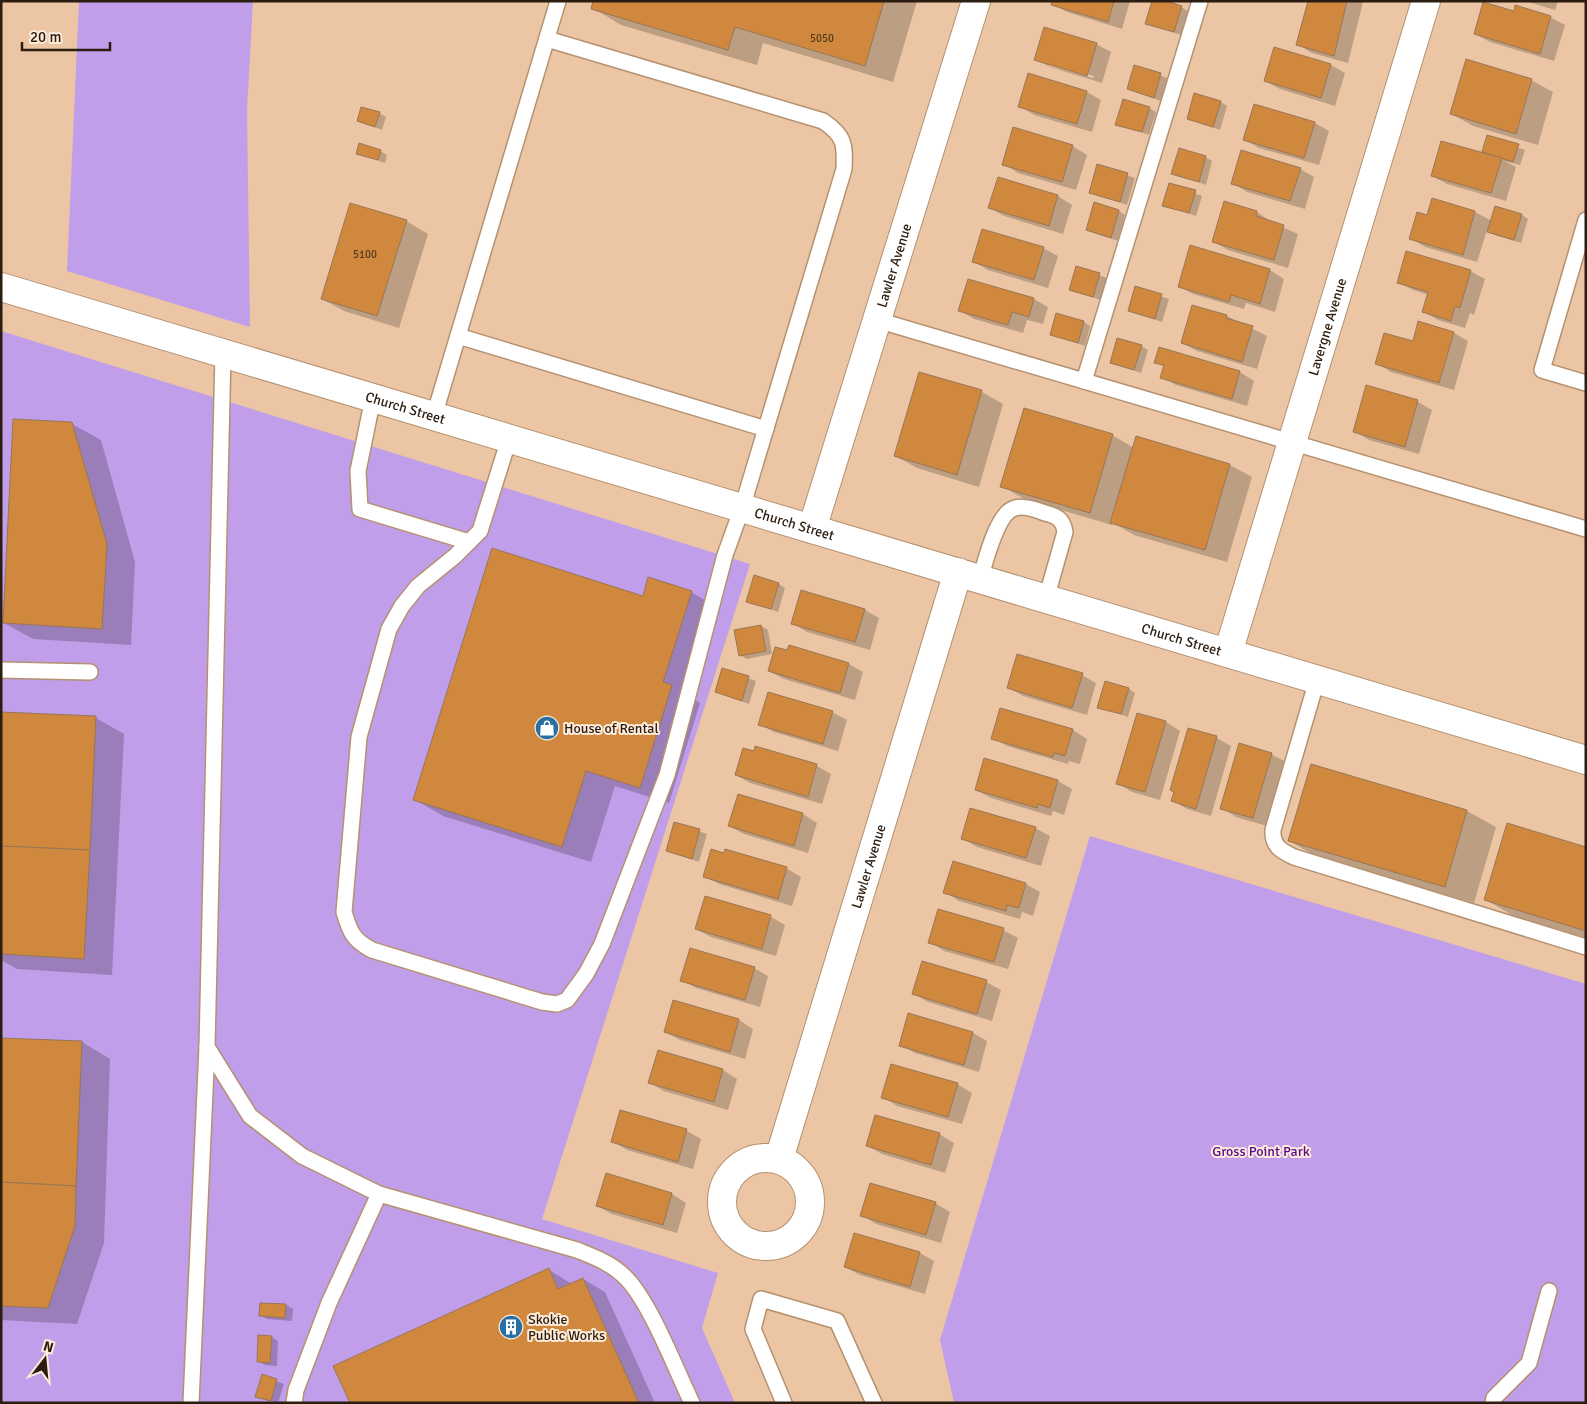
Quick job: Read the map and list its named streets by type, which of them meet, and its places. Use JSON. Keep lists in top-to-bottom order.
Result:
{
  "streets": {
    "street": ["Lawler Avenue", "Lavergne Avenue", "Church Street"]
  },
  "crossings": [
    ["Lawler Avenue", "Church Street"],
    ["Lavergne Avenue", "Church Street"]
  ],
  "parks": ["Gross Point Park"],
  "places": {
    "shop": ["House of Rental"],
    "building": ["Skokie Public Works"]
  },
  "house_numbers": ["5050", "5100"],
  "scale_bar": "20 m",
  "north": "top"
}
